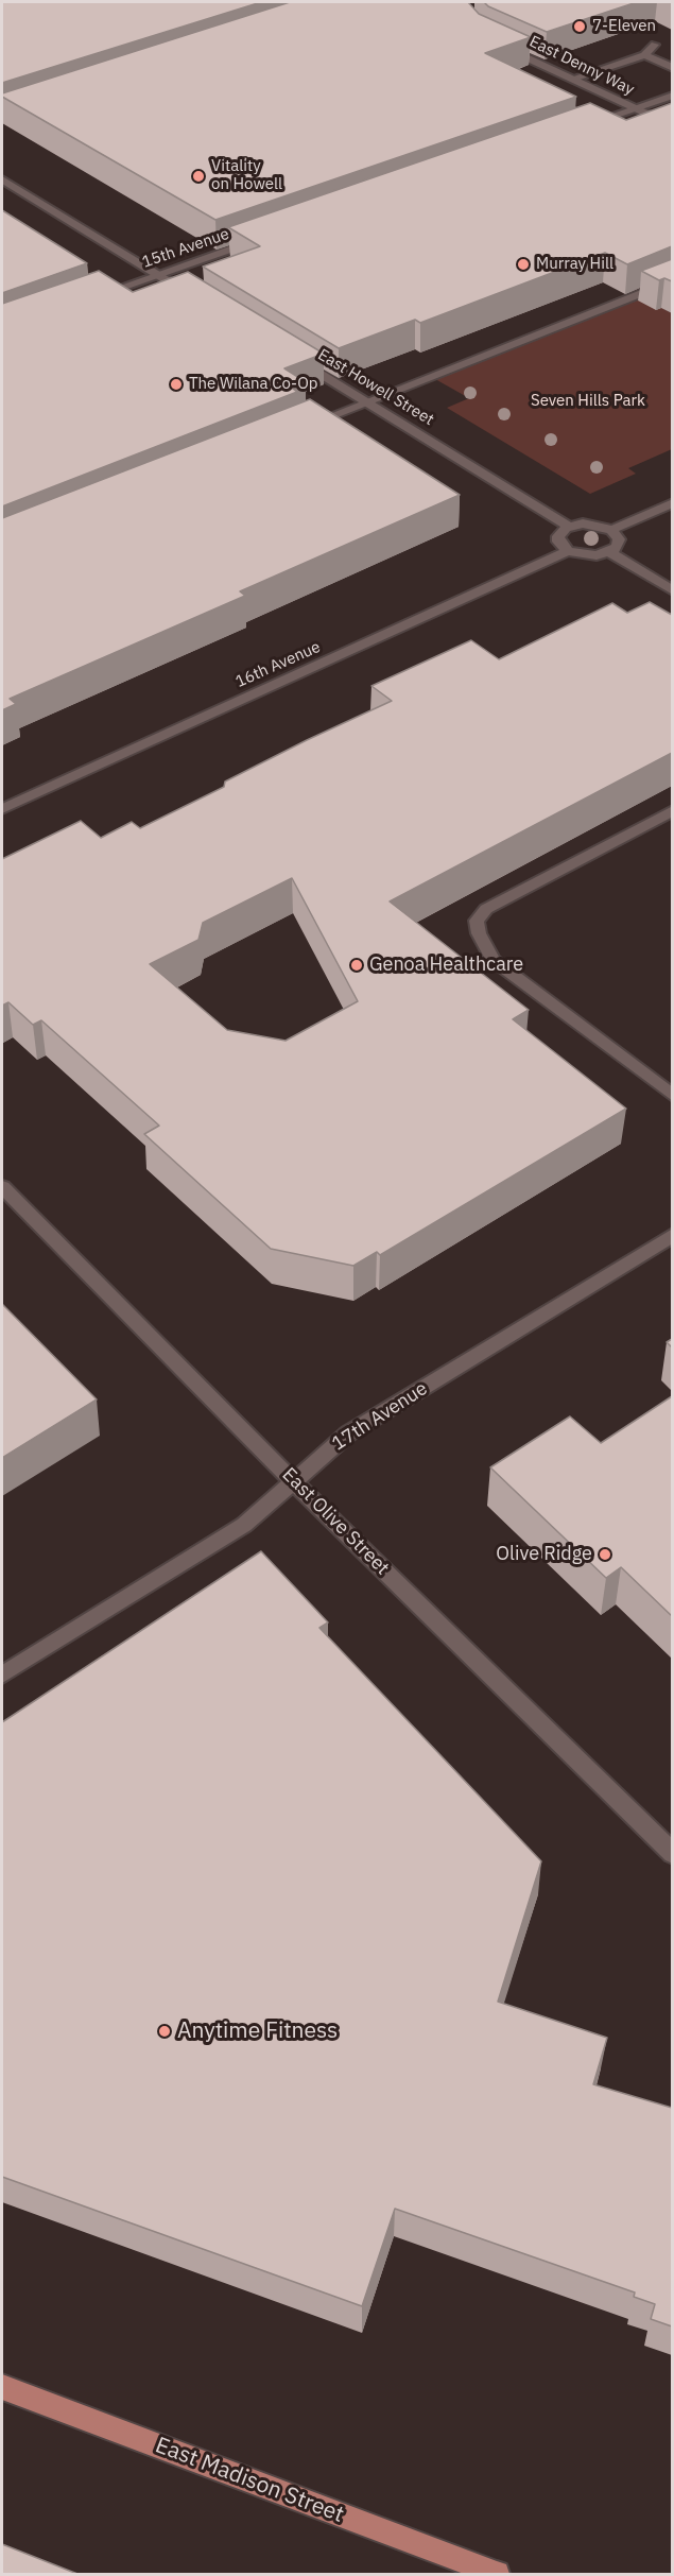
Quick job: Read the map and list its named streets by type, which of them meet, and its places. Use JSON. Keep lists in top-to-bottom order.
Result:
{
  "streets": {
    "main road": ["East Madison Street"],
    "street": [
      "East Denny Way",
      "15th Avenue",
      "East Howell Street",
      "16th Avenue",
      "17th Avenue",
      "East Olive Street"
    ]
  },
  "crossings": [
    ["17th Avenue", "East Olive Street"]
  ],
  "parks": ["Seven Hills Park"],
  "places": [
    "7-Eleven",
    "Vitality on Howell",
    "Murray Hill",
    "The Wilana Co-Op",
    "Genoa Healthcare",
    "Olive Ridge",
    "Anytime Fitness"
  ]
}
